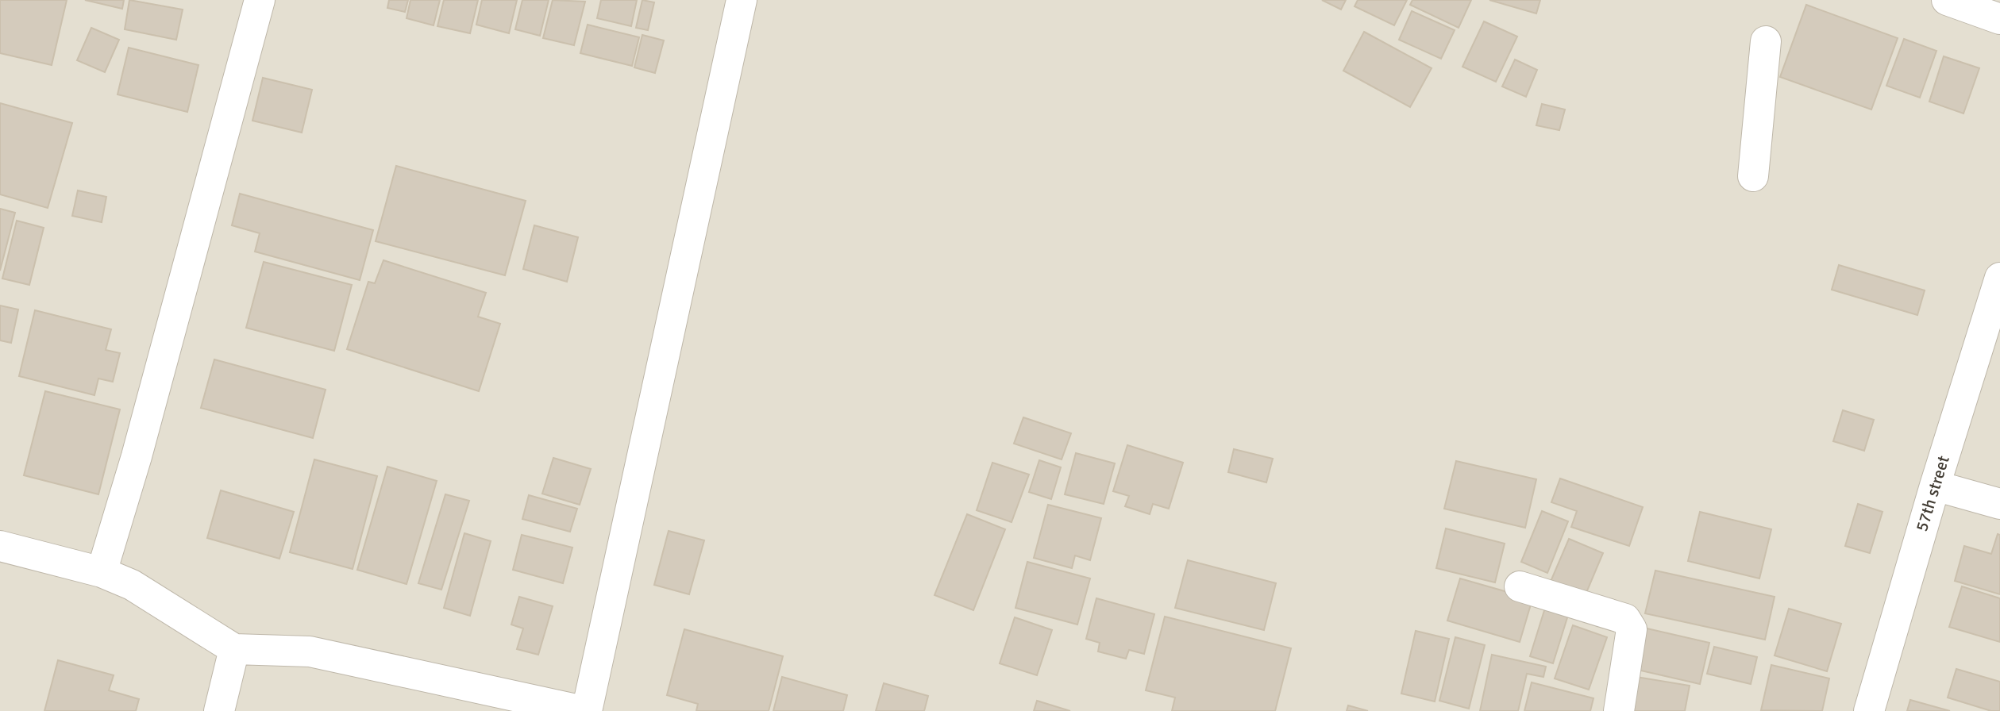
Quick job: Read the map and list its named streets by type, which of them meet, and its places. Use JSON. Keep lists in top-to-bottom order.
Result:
{
  "streets": {
    "street": ["57th street"]
  }
}
